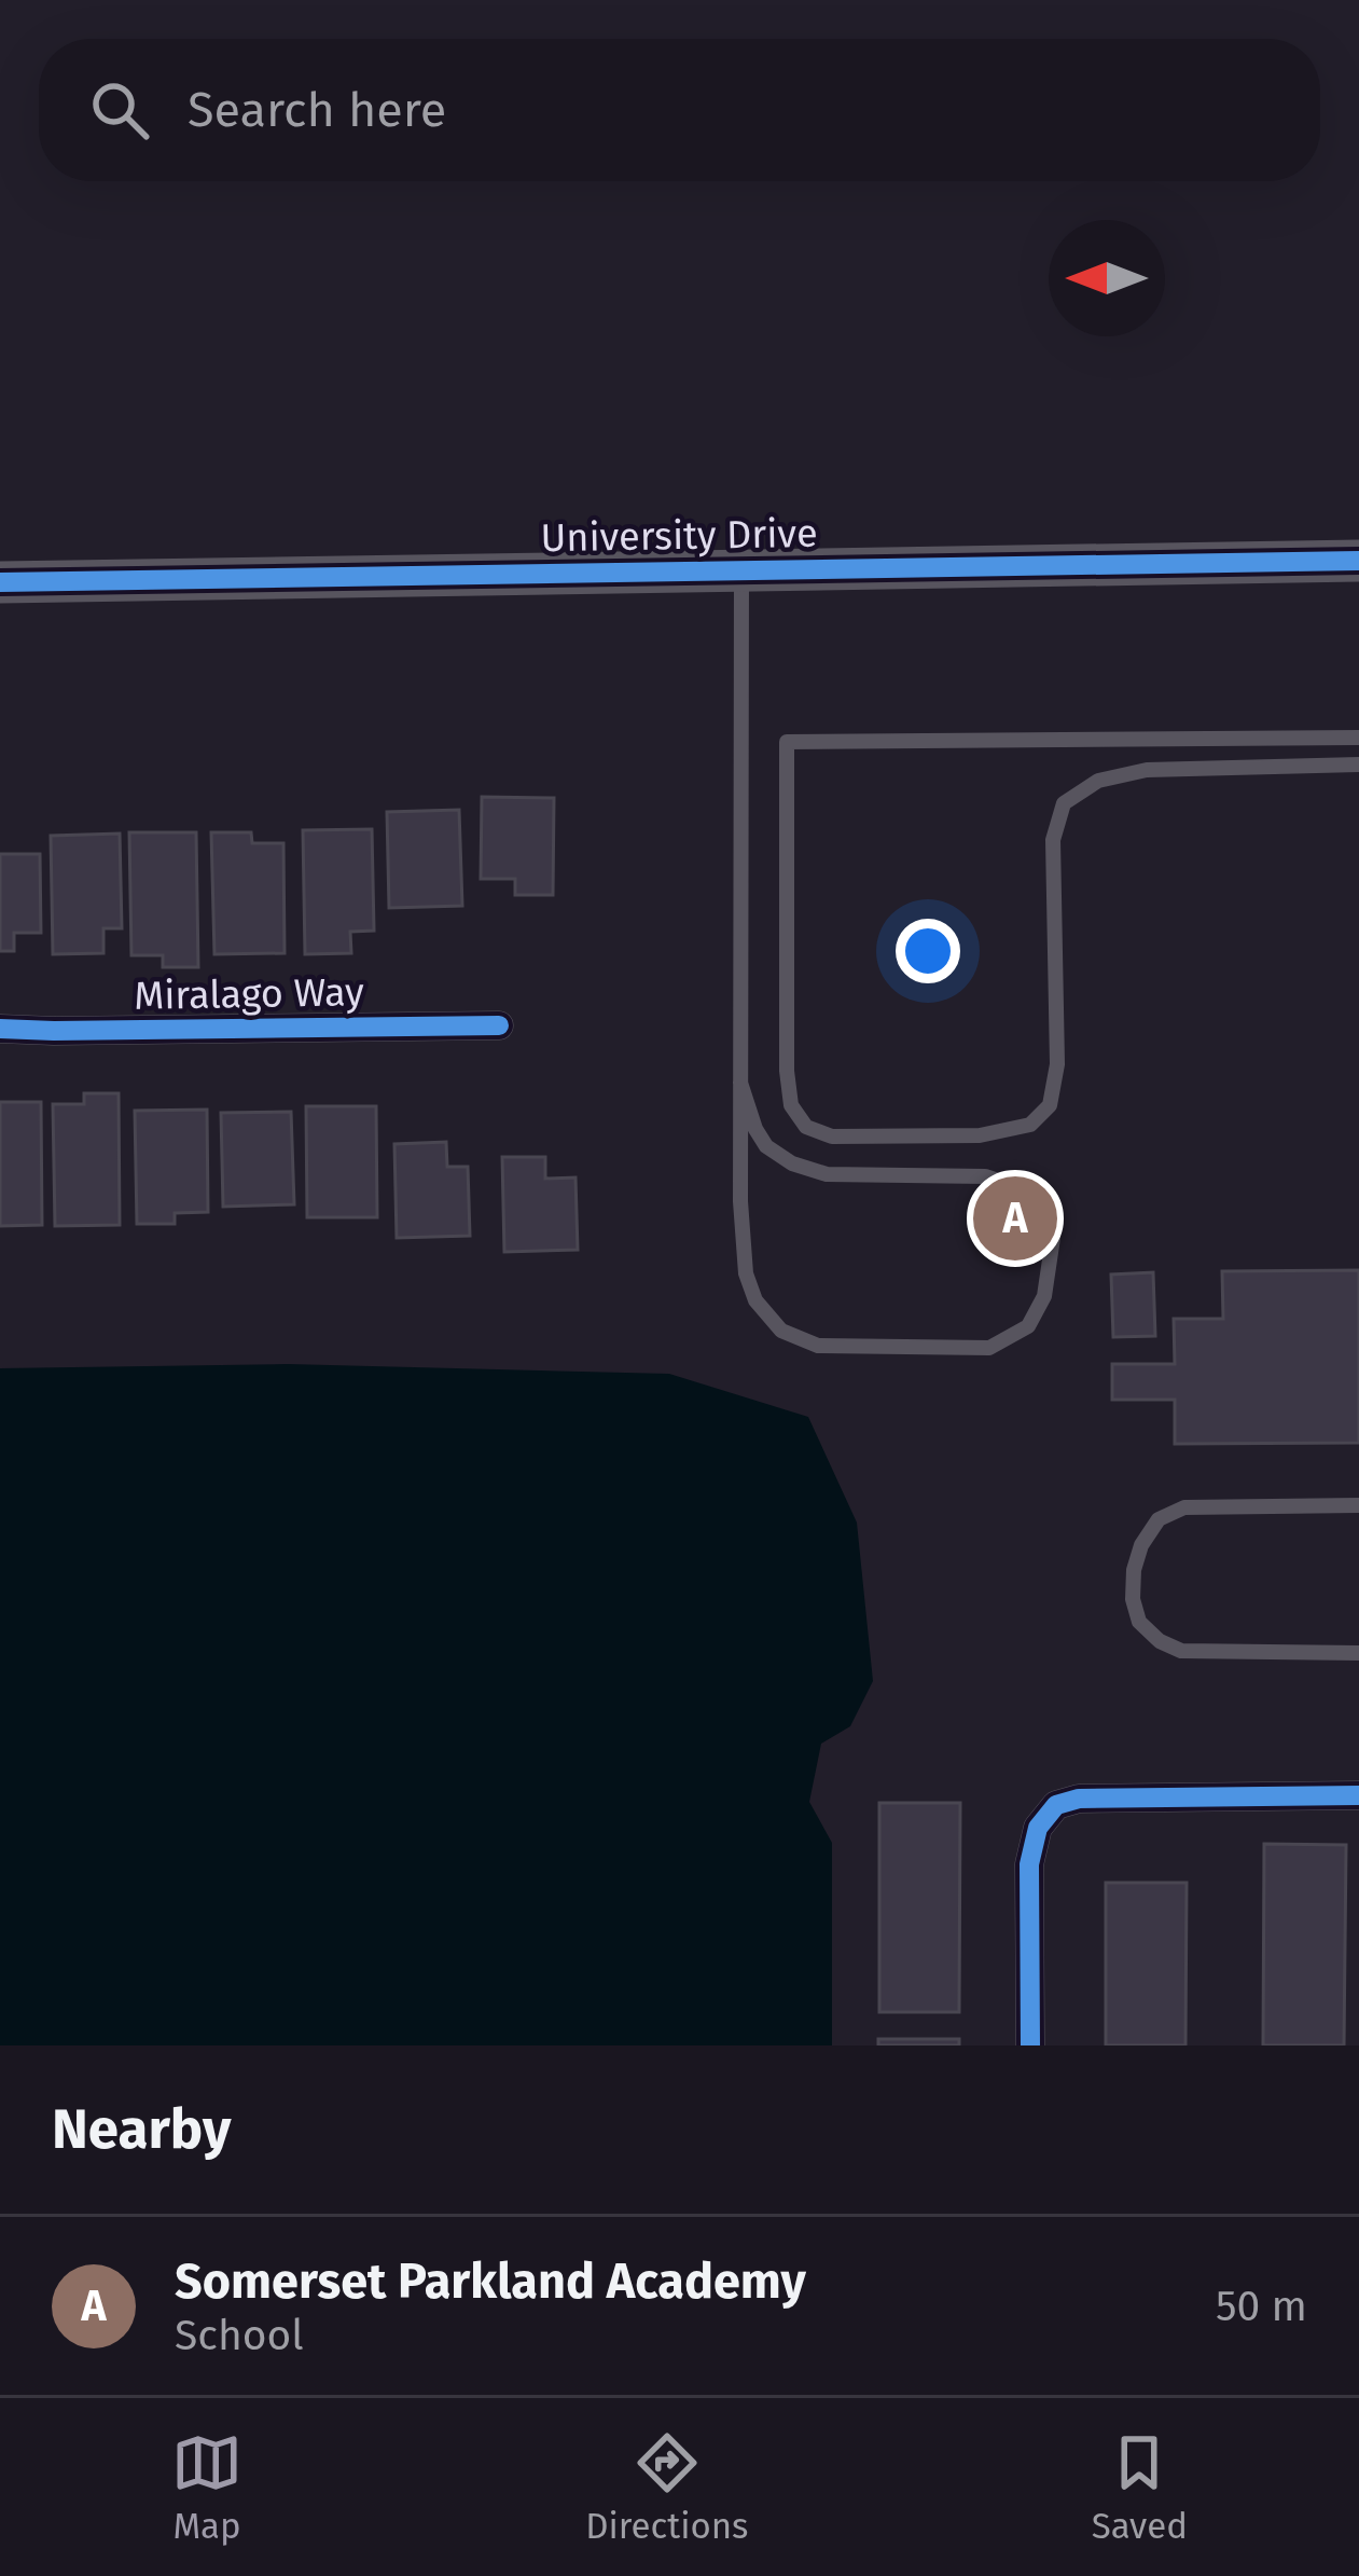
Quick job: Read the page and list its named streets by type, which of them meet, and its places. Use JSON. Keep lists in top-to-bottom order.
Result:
{
  "streets": {
    "main road": ["University Drive"],
    "street": ["Miralago Way"]
  },
  "north": "left",
  "page": {
    "search": "Search here",
    "pins": "A",
    "heading": "Nearby",
    "list": [
      {
        "mark": "A",
        "name": "Somerset Parkland Academy",
        "note": "School",
        "value": "50 m"
      }
    ],
    "nav": ["Map", "Directions", "Saved"]
  }
}
